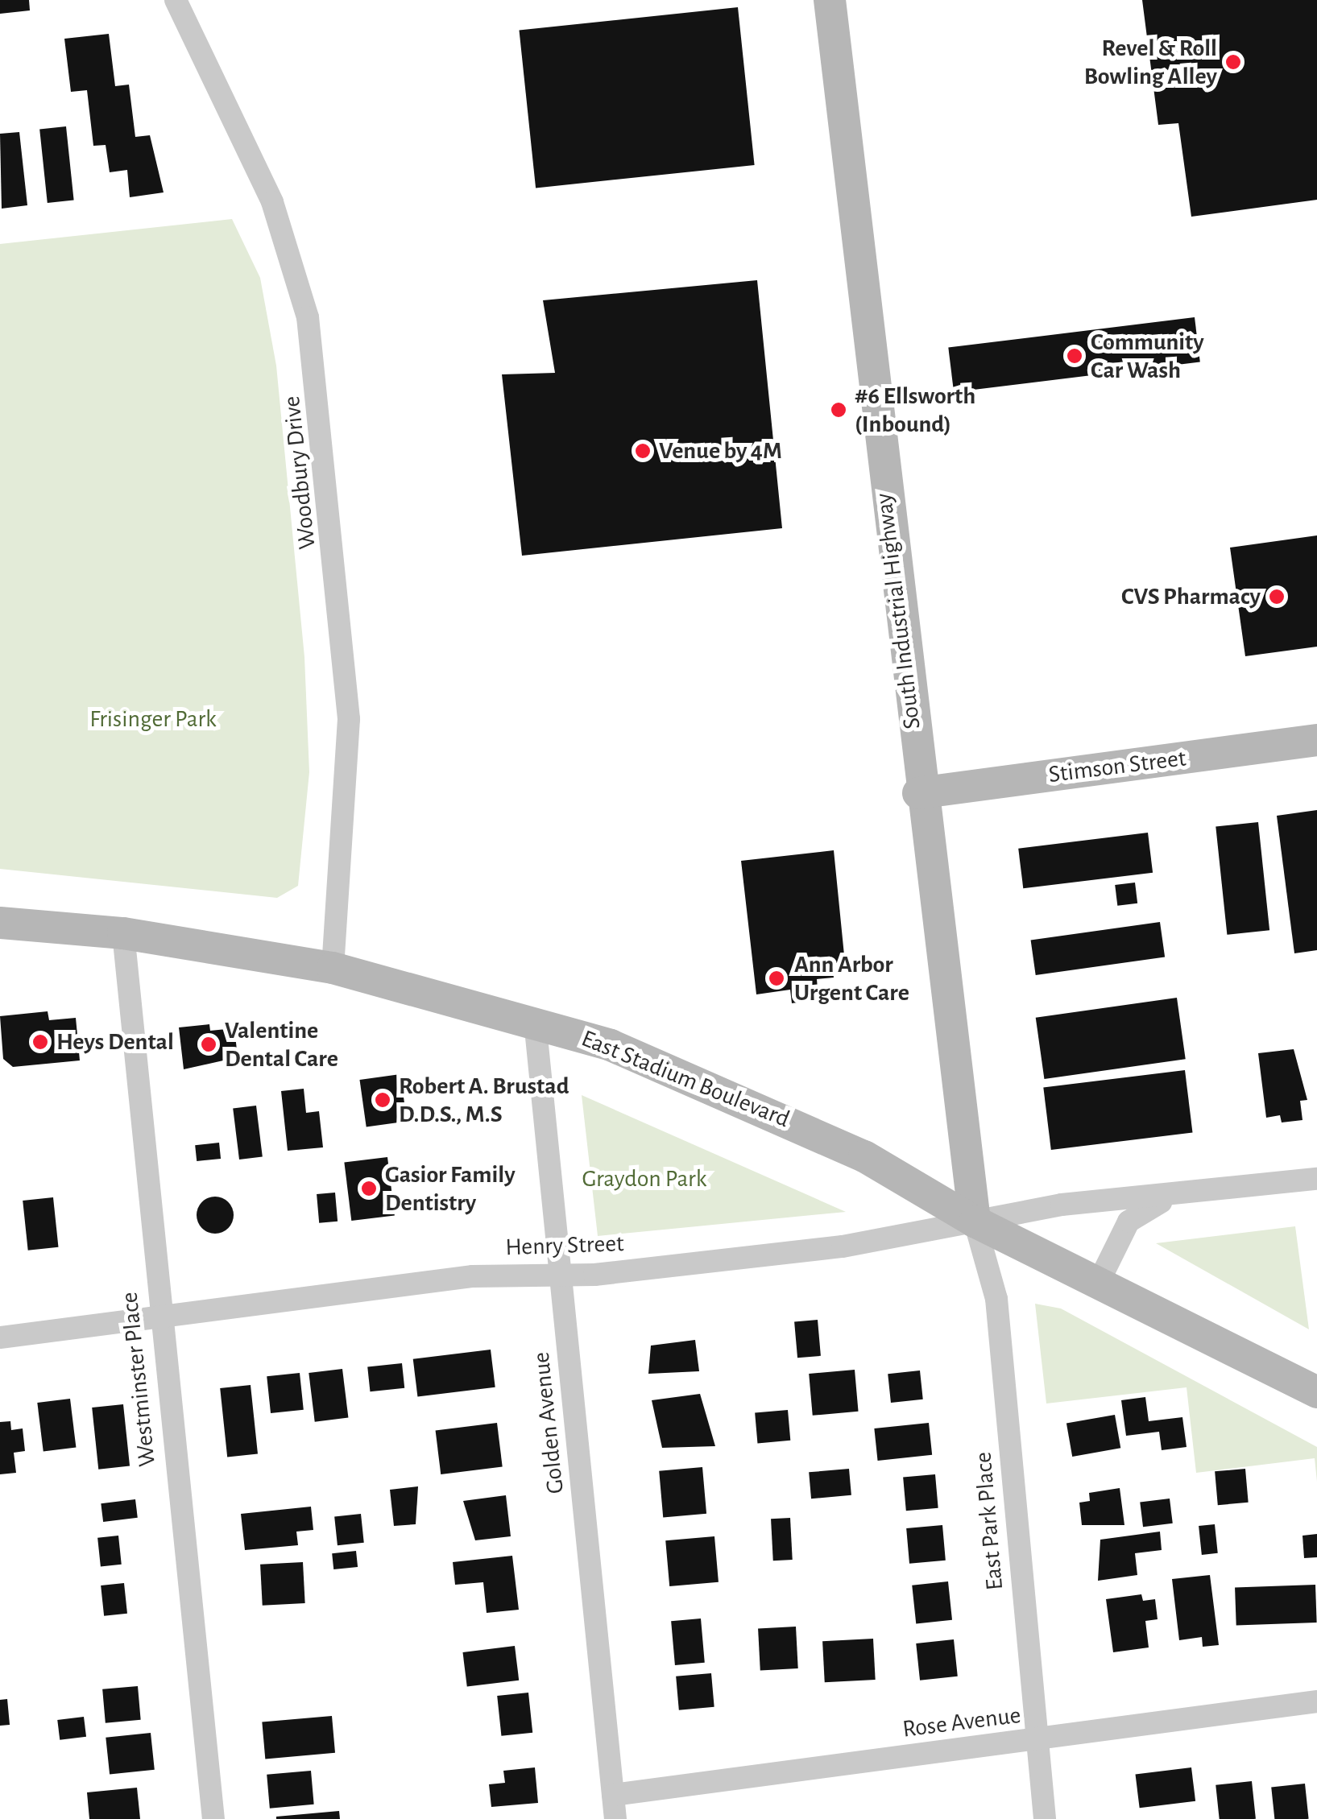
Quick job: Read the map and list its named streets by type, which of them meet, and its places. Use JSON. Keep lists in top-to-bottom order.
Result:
{
  "streets": {
    "street": [
      "Woodbury Drive",
      "South Industrial Highway",
      "Stimson Street",
      "East Stadium Boulevard",
      "Henry Street",
      "Westminster Place",
      "Golden Avenue",
      "East Park Place",
      "Rose Avenue"
    ]
  },
  "crossings": [
    ["Woodbury Drive", "East Stadium Boulevard"],
    ["South Industrial Highway", "Stimson Street"],
    ["South Industrial Highway", "East Stadium Boulevard"],
    ["South Industrial Highway", "Henry Street"],
    ["South Industrial Highway", "East Park Place"],
    ["East Stadium Boulevard", "Henry Street"],
    ["East Stadium Boulevard", "Westminster Place"],
    ["East Stadium Boulevard", "Golden Avenue"],
    ["East Stadium Boulevard", "East Park Place"],
    ["Henry Street", "Westminster Place"],
    ["Henry Street", "Golden Avenue"],
    ["Henry Street", "East Park Place"],
    ["Golden Avenue", "Rose Avenue"],
    ["East Park Place", "Rose Avenue"]
  ],
  "parks": ["Frisinger Park", "Graydon Park"],
  "places": [
    "Revel & Roll Bowling Alley",
    "Community Car Wash",
    "#6 Ellsworth (Inbound)",
    "Venue by 4M",
    "CVS Pharmacy",
    "Ann Arbor Urgent Care",
    "Heys Dental",
    "Valentine Dental Care",
    "Robert A. Brustad D.D.S., M.S",
    "Gasior Family Dentistry"
  ]
}
